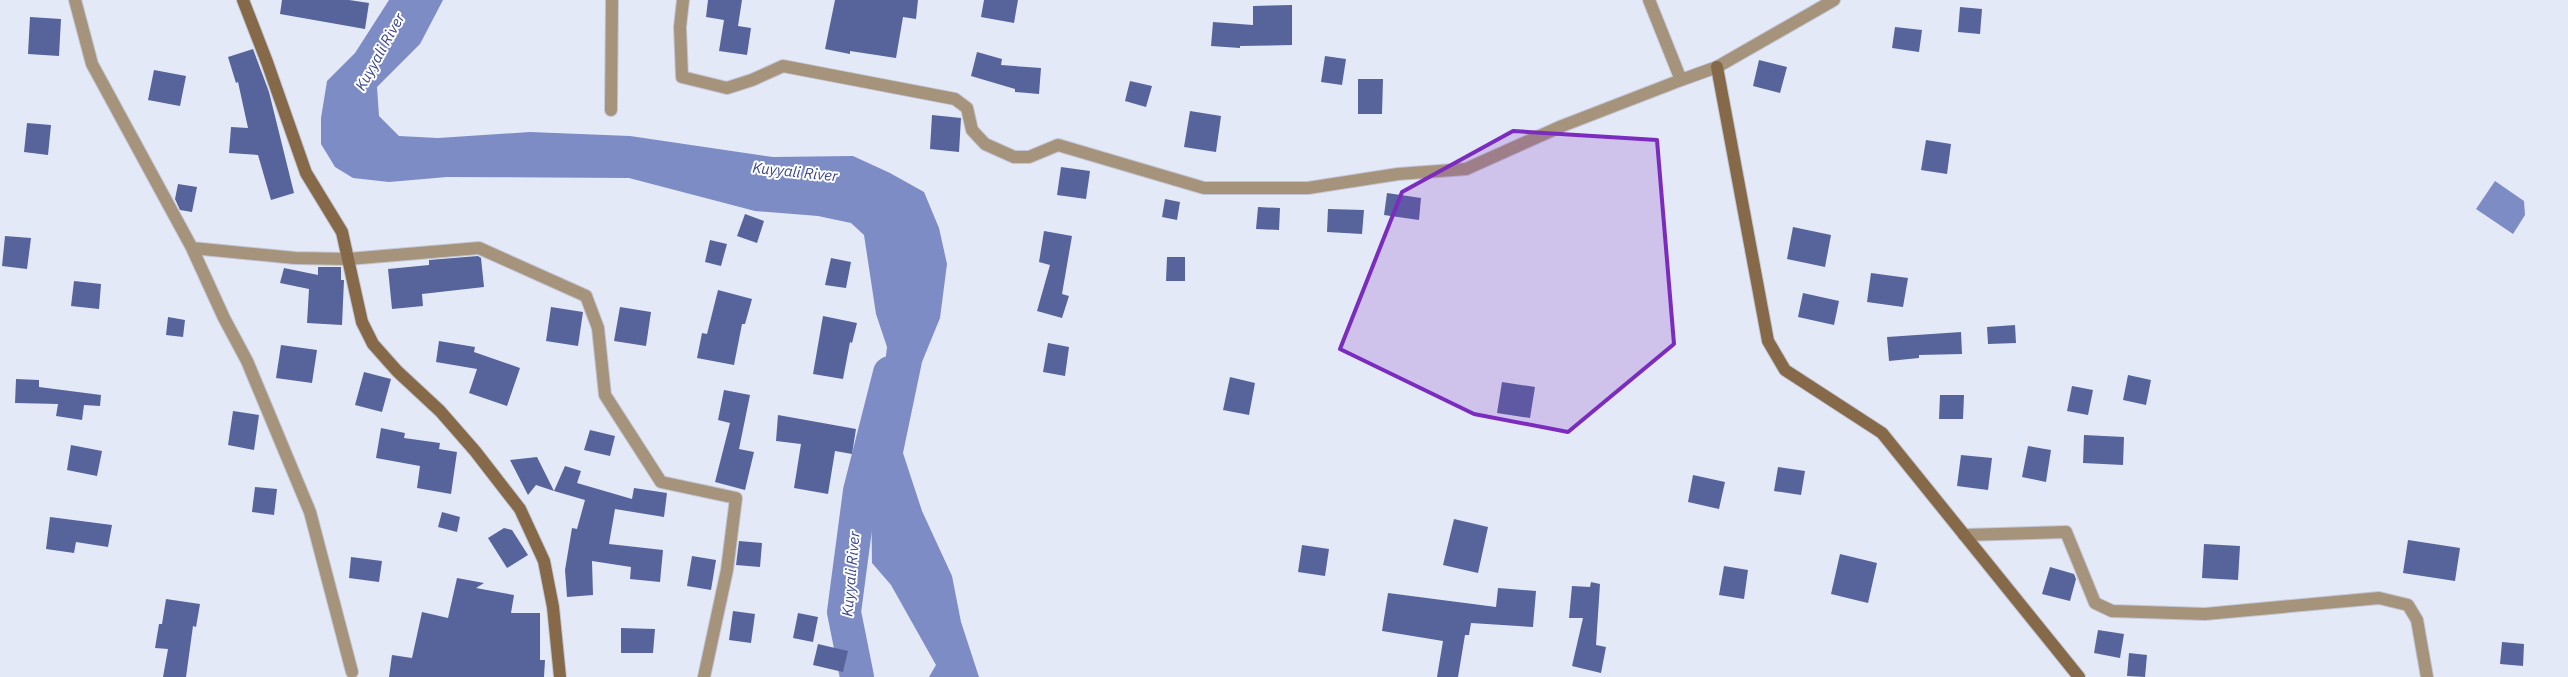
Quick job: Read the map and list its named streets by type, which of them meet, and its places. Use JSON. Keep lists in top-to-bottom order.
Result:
{
  "water": ["Kuyyali River"]
}
